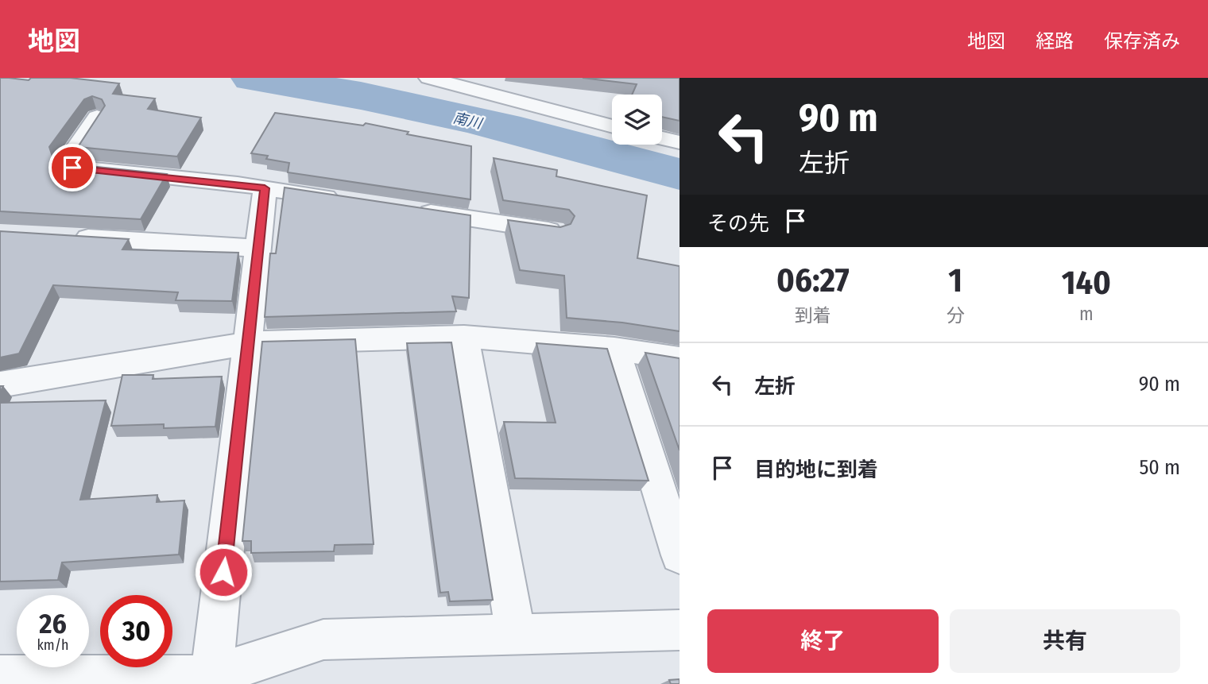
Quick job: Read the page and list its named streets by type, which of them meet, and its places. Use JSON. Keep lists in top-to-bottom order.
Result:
{
  "water": ["南川"],
  "page": {
    "header": "地図",
    "nav": ["地図", "経路", "保存済み"],
    "turn": ["90 m", "左折"],
    "then": "その先",
    "eta": [
      "06:27",
      "到着",
      "1",
      "分",
      "140",
      "m"
    ],
    "list": [
      {
        "name": "左折",
        "value": "90 m"
      },
      {
        "name": "目的地に到着",
        "value": "50 m"
      }
    ],
    "speed": "26 km/h",
    "limit": "30",
    "buttons": ["終了", "共有"]
  }
}
